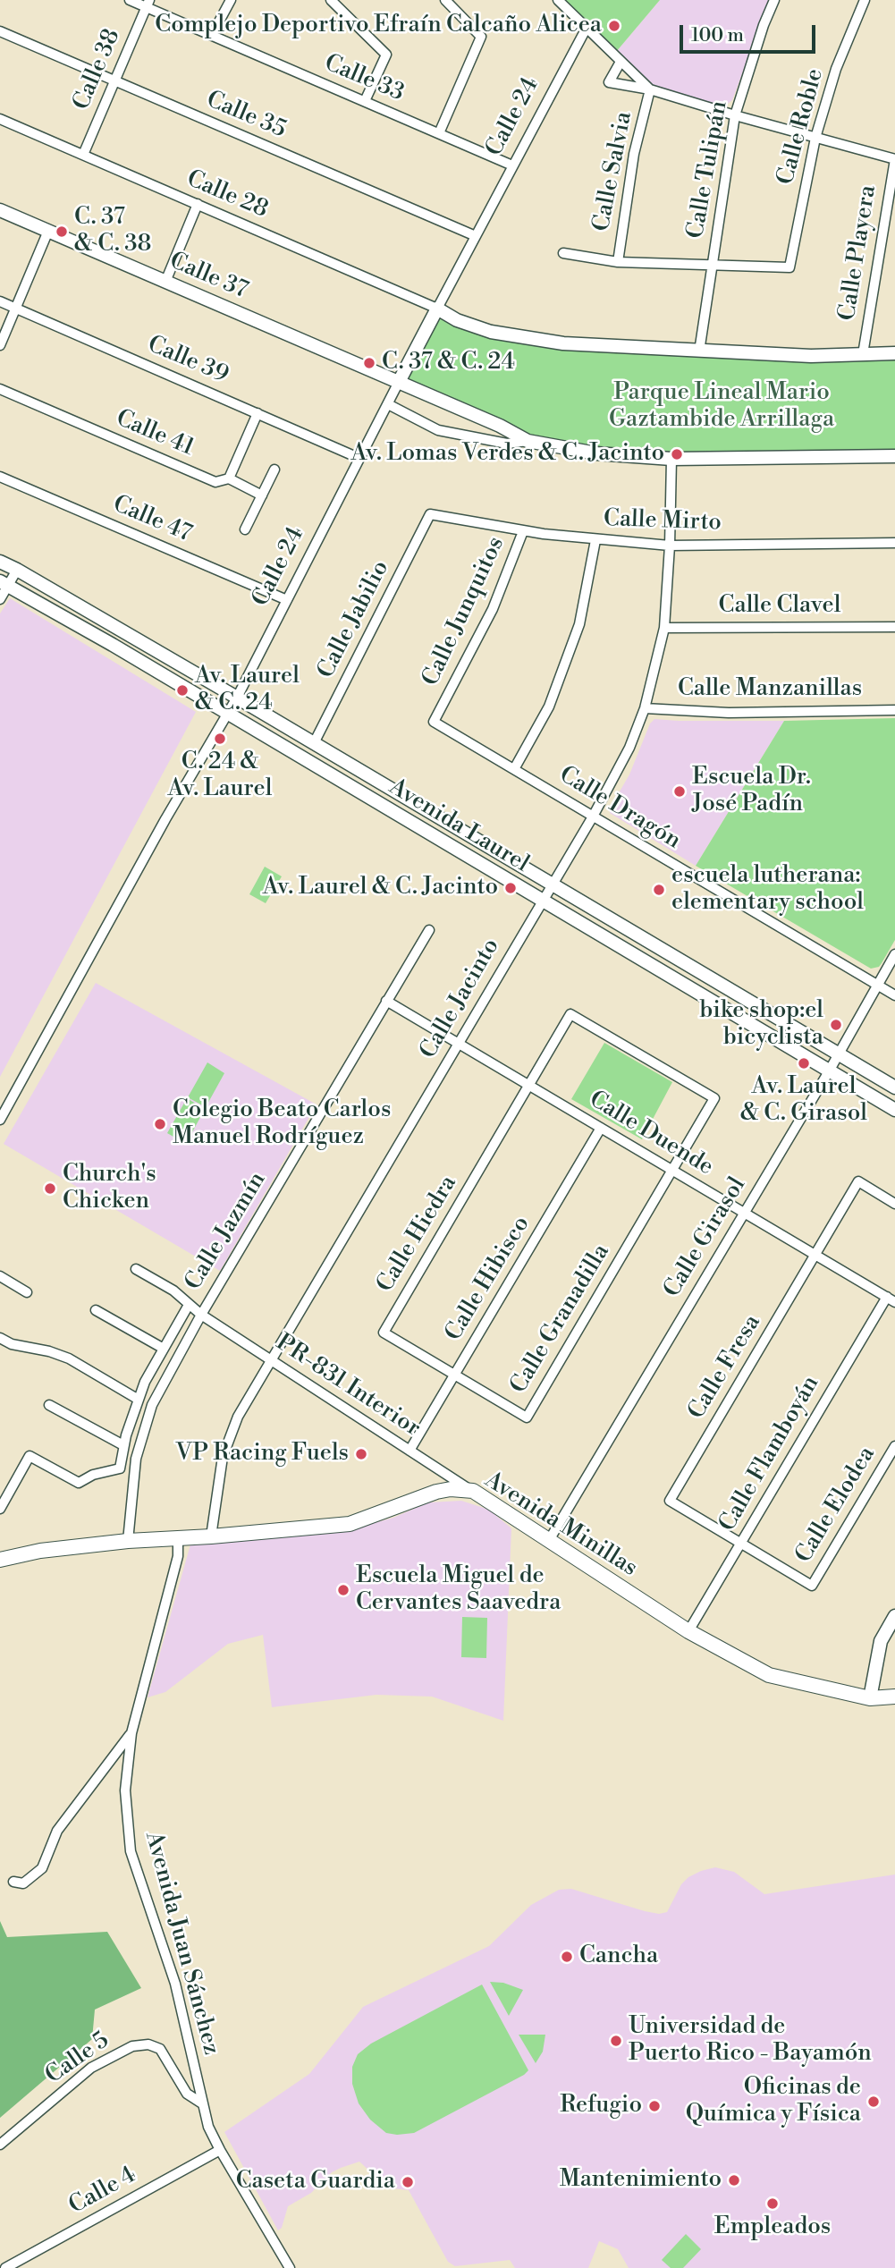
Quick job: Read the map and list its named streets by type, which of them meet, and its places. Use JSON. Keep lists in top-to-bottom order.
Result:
{
  "streets": {
    "main road": ["Avenida Minillas"],
    "street": [
      "Calle 38",
      "Calle 33",
      "Calle 35",
      "Calle 24",
      "Calle Roble",
      "Calle Tulipán",
      "Calle Salvia",
      "Calle 28",
      "Calle Playera",
      "Calle 37",
      "Calle 39",
      "Calle 41",
      "Calle 47",
      "Calle Mirto",
      "Calle Clavel",
      "Calle Junquitos",
      "Calle Jabilio",
      "Calle Manzanillas",
      "Calle Dragón",
      "Avenida Laurel",
      "Calle Jacinto",
      "Calle Duende",
      "Calle Jazmín",
      "Calle Hiedra",
      "Calle Girasol",
      "Calle Hibisco",
      "Calle Granadilla",
      "Calle Fresa",
      "PR-831 Interior",
      "Calle Flamboyán",
      "Calle Elodea",
      "Avenida Juan Sánchez",
      "Calle 5",
      "Calle 4"
    ]
  },
  "crossings": [
    ["Calle 38", "Calle 33"],
    ["Calle 38", "Calle 35"],
    ["Calle 38", "Calle 28"],
    ["Calle 33", "Calle 24"],
    ["Calle 35", "Calle 24"],
    ["Calle 24", "Calle 28"],
    ["Calle 24", "Calle 37"],
    ["Calle 24", "Calle 39"],
    ["Calle 24", "Calle 47"],
    ["Calle 24", "Avenida Laurel"],
    ["Calle Roble", "Calle Tulipán"],
    ["Calle 37", "Calle Jacinto"],
    ["Calle Mirto", "Calle Junquitos"],
    ["Calle Mirto", "Calle Jabilio"],
    ["Calle Mirto", "Calle Jacinto"],
    ["Calle Clavel", "Calle Jacinto"],
    ["Calle Junquitos", "Calle Dragón"],
    ["Calle Jabilio", "Avenida Laurel"],
    ["Calle Manzanillas", "Calle Jacinto"],
    ["Calle Dragón", "Calle Jacinto"],
    ["Calle Dragón", "Calle Girasol"],
    ["Avenida Laurel", "Calle Jacinto"],
    ["Avenida Laurel", "Calle Girasol"],
    ["Calle Jacinto", "Calle Duende"],
    ["Calle Jacinto", "PR-831 Interior"],
    ["Calle Jacinto", "Avenida Minillas"],
    ["Calle Duende", "Calle Jazmín"],
    ["Calle Duende", "Calle Hiedra"],
    ["Calle Duende", "Calle Girasol"],
    ["Calle Duende", "Calle Hibisco"],
    ["Calle Duende", "Calle Granadilla"],
    ["Calle Duende", "Calle Fresa"],
    ["Calle Duende", "Calle Flamboyán"],
    ["Calle Jazmín", "PR-831 Interior"],
    ["Calle Jazmín", "Avenida Minillas"],
    ["Calle Hiedra", "Calle Hibisco"],
    ["Calle Hiedra", "Calle Granadilla"],
    ["Calle Girasol", "Avenida Minillas"],
    ["Calle Hibisco", "Calle Granadilla"],
    ["Calle Hibisco", "PR-831 Interior"],
    ["Calle Fresa", "Calle Flamboyán"],
    ["Calle Fresa", "Calle Elodea"],
    ["PR-831 Interior", "Avenida Minillas"],
    ["Calle Flamboyán", "Calle Elodea"],
    ["Calle Flamboyán", "Avenida Minillas"],
    ["Avenida Minillas", "Avenida Juan Sánchez"],
    ["Avenida Juan Sánchez", "Calle 5"],
    ["Avenida Juan Sánchez", "Calle 4"]
  ],
  "parks": ["Parque Lineal Mario Gaztambide Arrillaga"],
  "places": [
    "Complejo Deportivo Efraín Calcaño Alicea",
    "C. 37 & C. 38",
    "C. 37 & C. 24",
    "Av. Lomas Verdes & C. Jacinto",
    "Av. Laurel & C. 24",
    "C. 24 & Av. Laurel",
    "Escuela Dr. José Padín",
    "Av. Laurel & C. Jacinto",
    "escuela lutherana: elementary school",
    "bike shop:el bicyclista",
    "Av. Laurel & C. Girasol",
    "Colegio Beato Carlos Manuel Rodríguez",
    "Church's Chicken",
    "VP Racing Fuels",
    "Escuela Miguel de Cervantes Saavedra",
    "Cancha",
    "Universidad de Puerto Rico - Bayamón",
    "Oficinas de Química y Física",
    "Refugio",
    "Mantenimiento",
    "Caseta Guardia",
    "Empleados"
  ],
  "scale_bar": "100 m"
}
